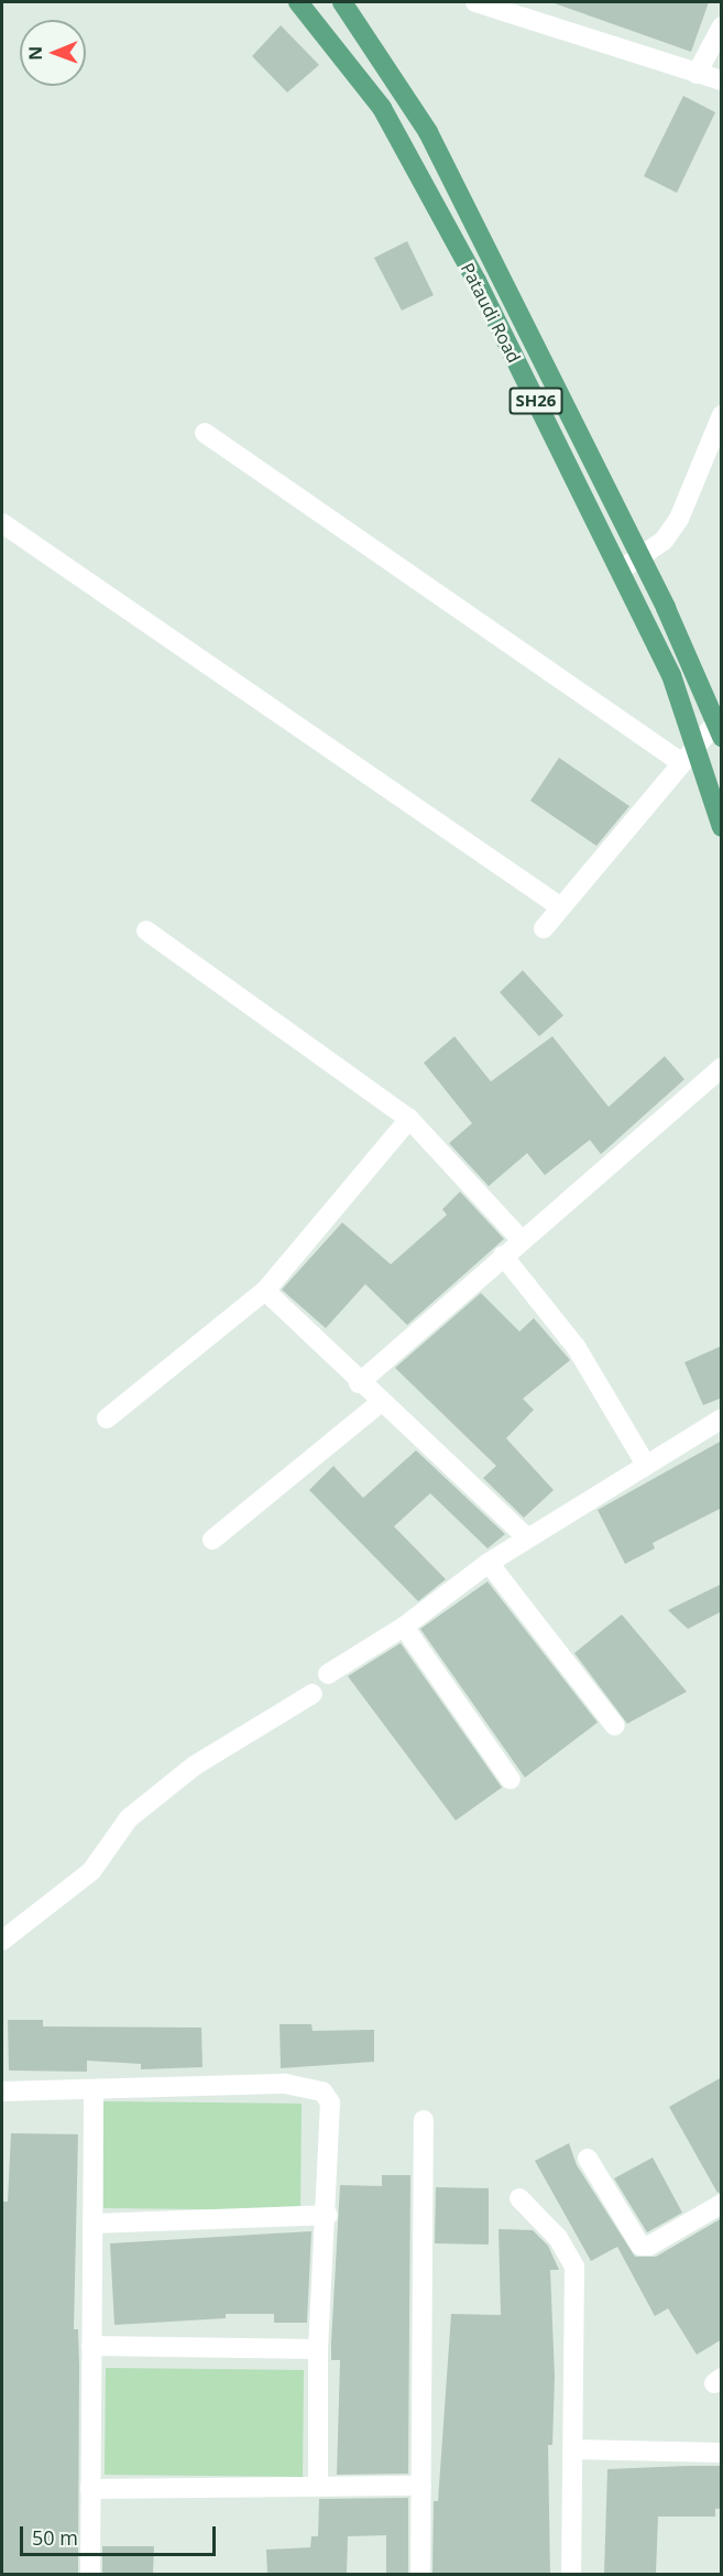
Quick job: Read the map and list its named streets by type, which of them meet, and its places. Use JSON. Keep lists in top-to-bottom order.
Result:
{
  "streets": {
    "main road": ["Pataudi Road", "SH26"]
  },
  "scale_bar": "50 m",
  "north": "left"
}
